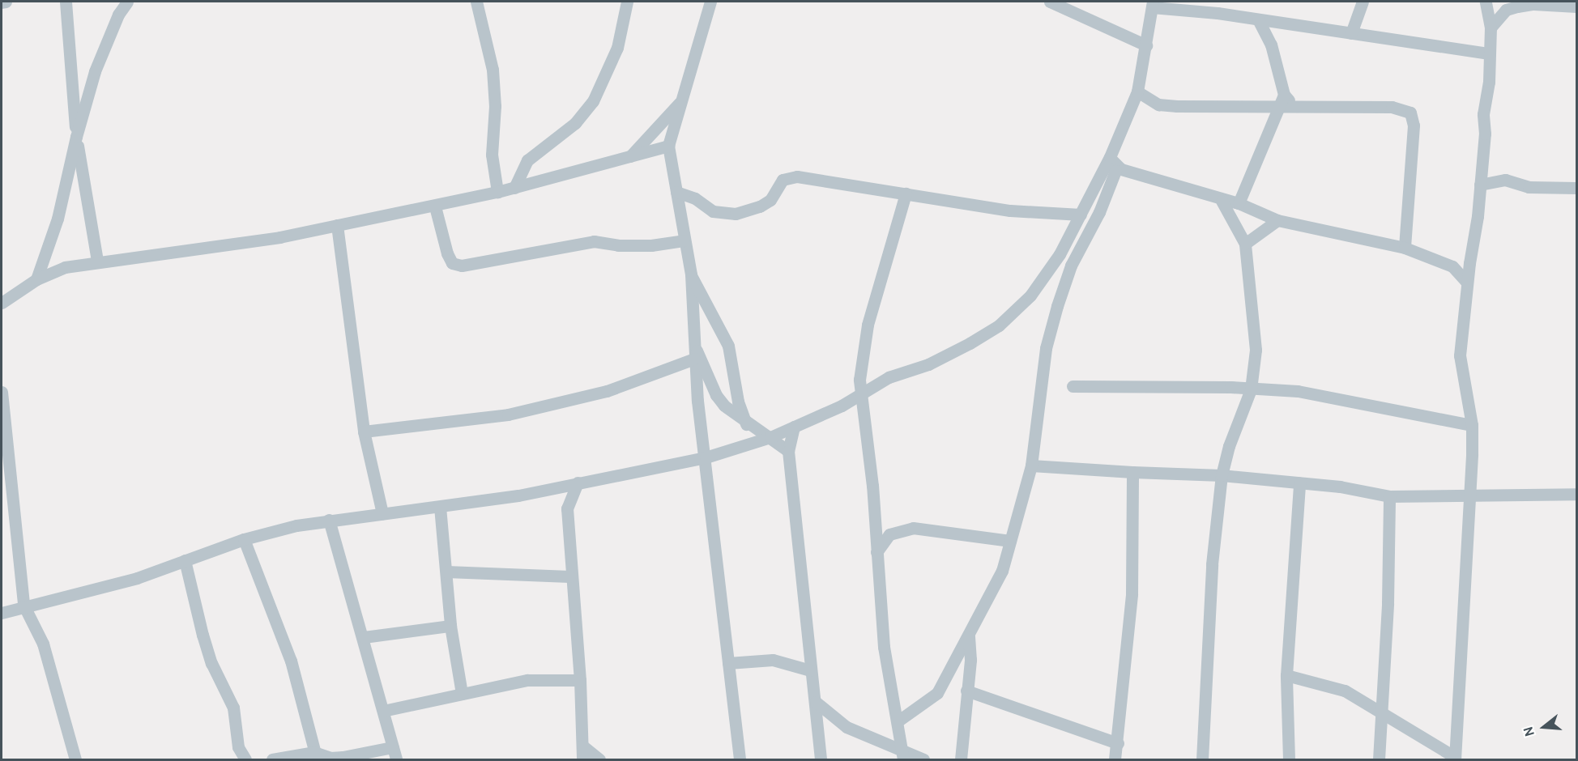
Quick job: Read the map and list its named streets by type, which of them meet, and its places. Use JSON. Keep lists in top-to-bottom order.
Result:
{
  "north": "left"
}
